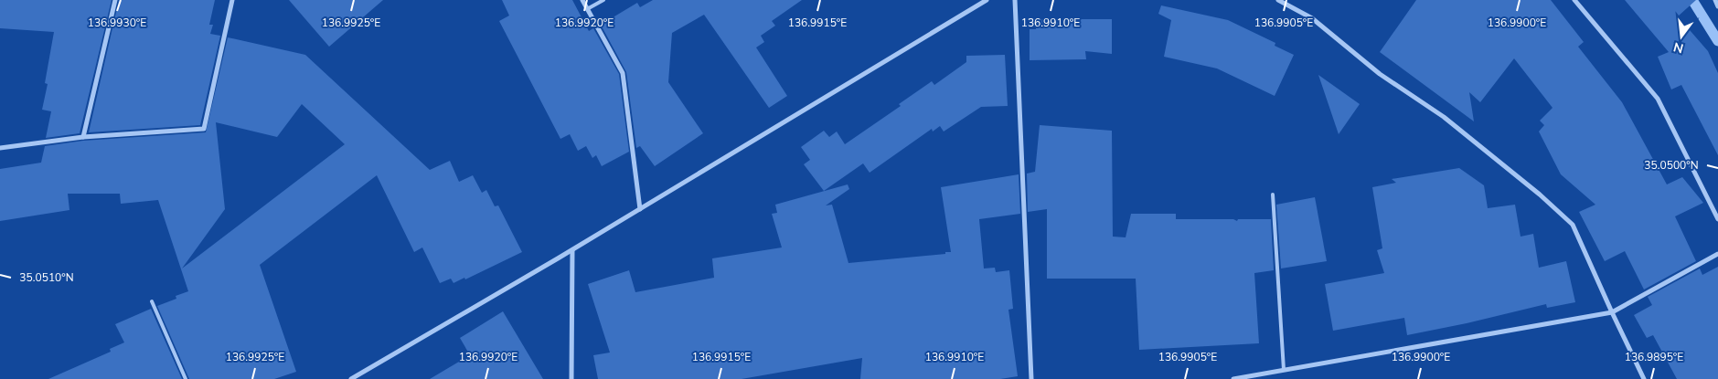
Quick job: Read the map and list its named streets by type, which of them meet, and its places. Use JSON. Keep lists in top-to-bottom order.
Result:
{
  "north": "bottom",
  "coordinates": [
    "136.9930°E",
    "136.9925°E",
    "136.9920°E",
    "136.9915°E",
    "136.9910°E",
    "136.9900°E",
    "136.9905°E",
    "35.0500°N",
    "35.0510°N",
    "136.9895°E"
  ]
}
